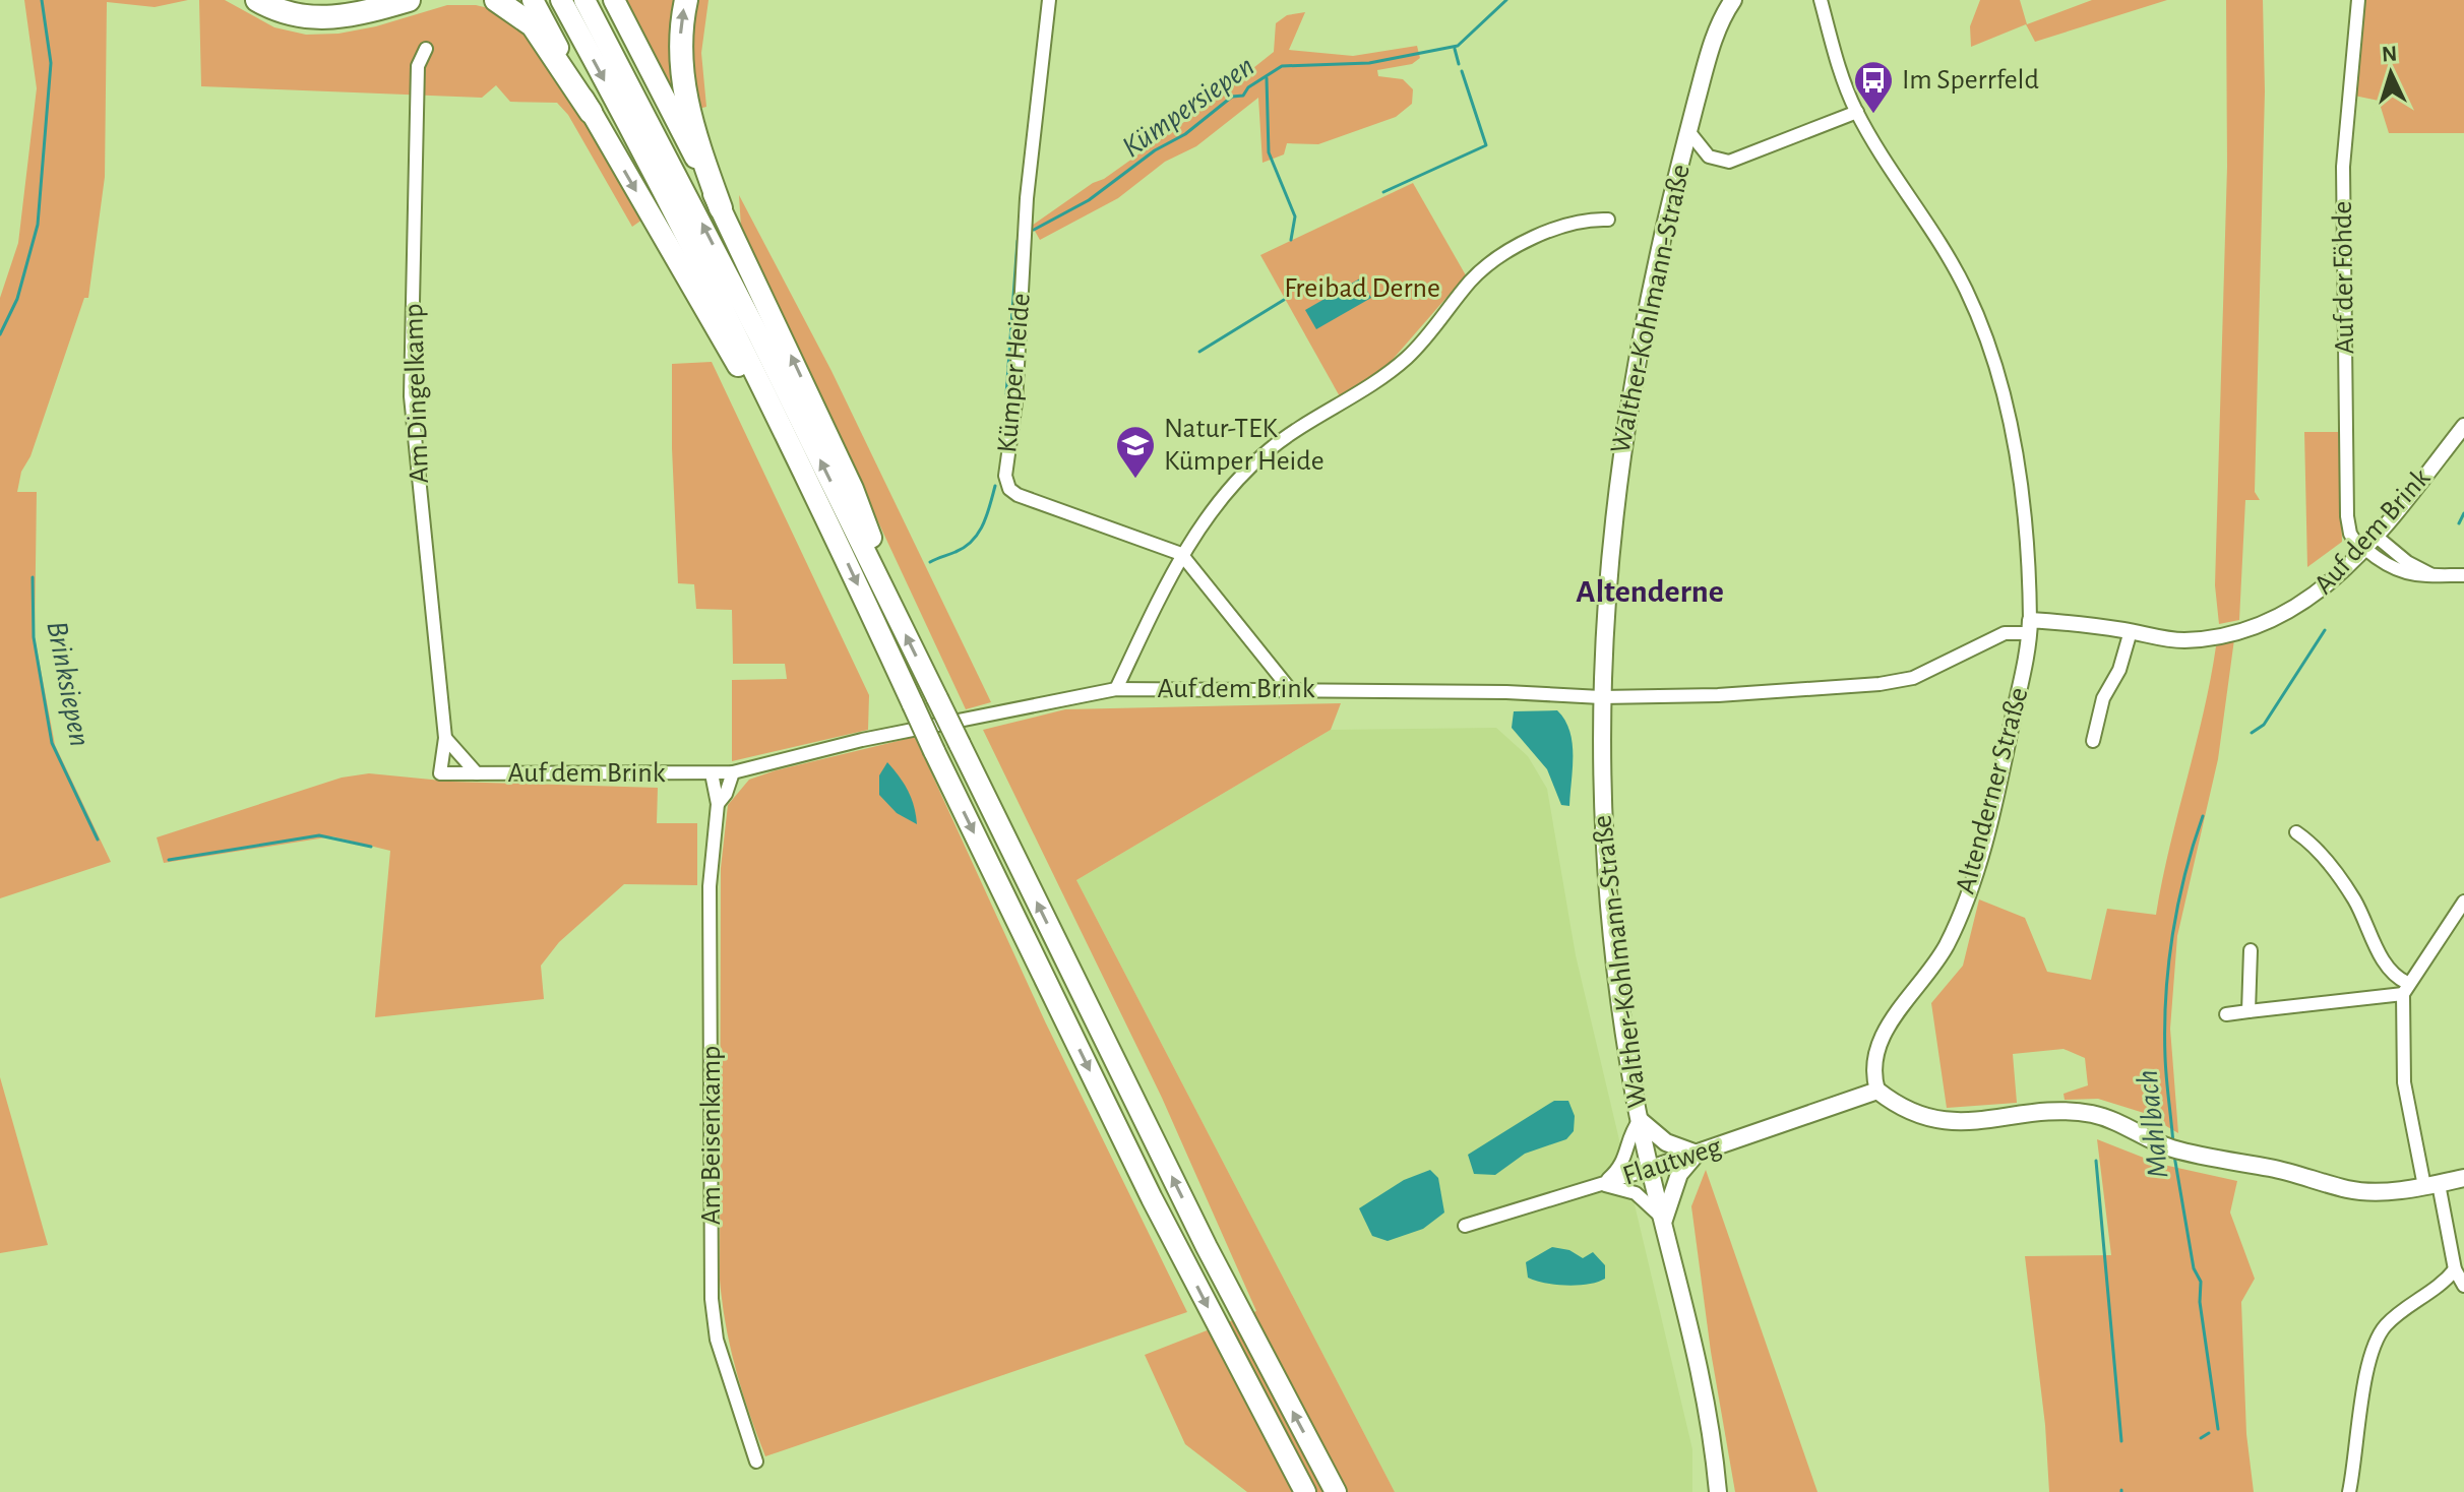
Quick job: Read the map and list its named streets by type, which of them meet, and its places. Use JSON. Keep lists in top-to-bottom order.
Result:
{
  "streets": {
    "main road": ["Walther-Kohlmann-Straße", "Flautweg"],
    "street": [
      "Auf der Föhde",
      "Kümper Heide",
      "Am Dingelkamp",
      "Auf dem Brink",
      "Altenderner Straße",
      "Am Beisenkamp"
    ]
  },
  "crossings": [
    ["Auf der Föhde", "Auf dem Brink"],
    ["Walther-Kohlmann-Straße", "Auf dem Brink"],
    ["Walther-Kohlmann-Straße", "Flautweg"],
    ["Am Dingelkamp", "Auf dem Brink"],
    ["Auf dem Brink", "Altenderner Straße"],
    ["Auf dem Brink", "Am Beisenkamp"],
    ["Altenderner Straße", "Flautweg"]
  ],
  "districts": ["Altenderne"],
  "water": ["Kümpersiepen", "Brinksiepen", "Mahlbach"],
  "parks": ["Freibad Derne"],
  "places": {
    "bus stop": ["Im Sperrfeld"],
    "school or university": ["Natur-TEK Kümper Heide"]
  },
  "north": "top"
}
